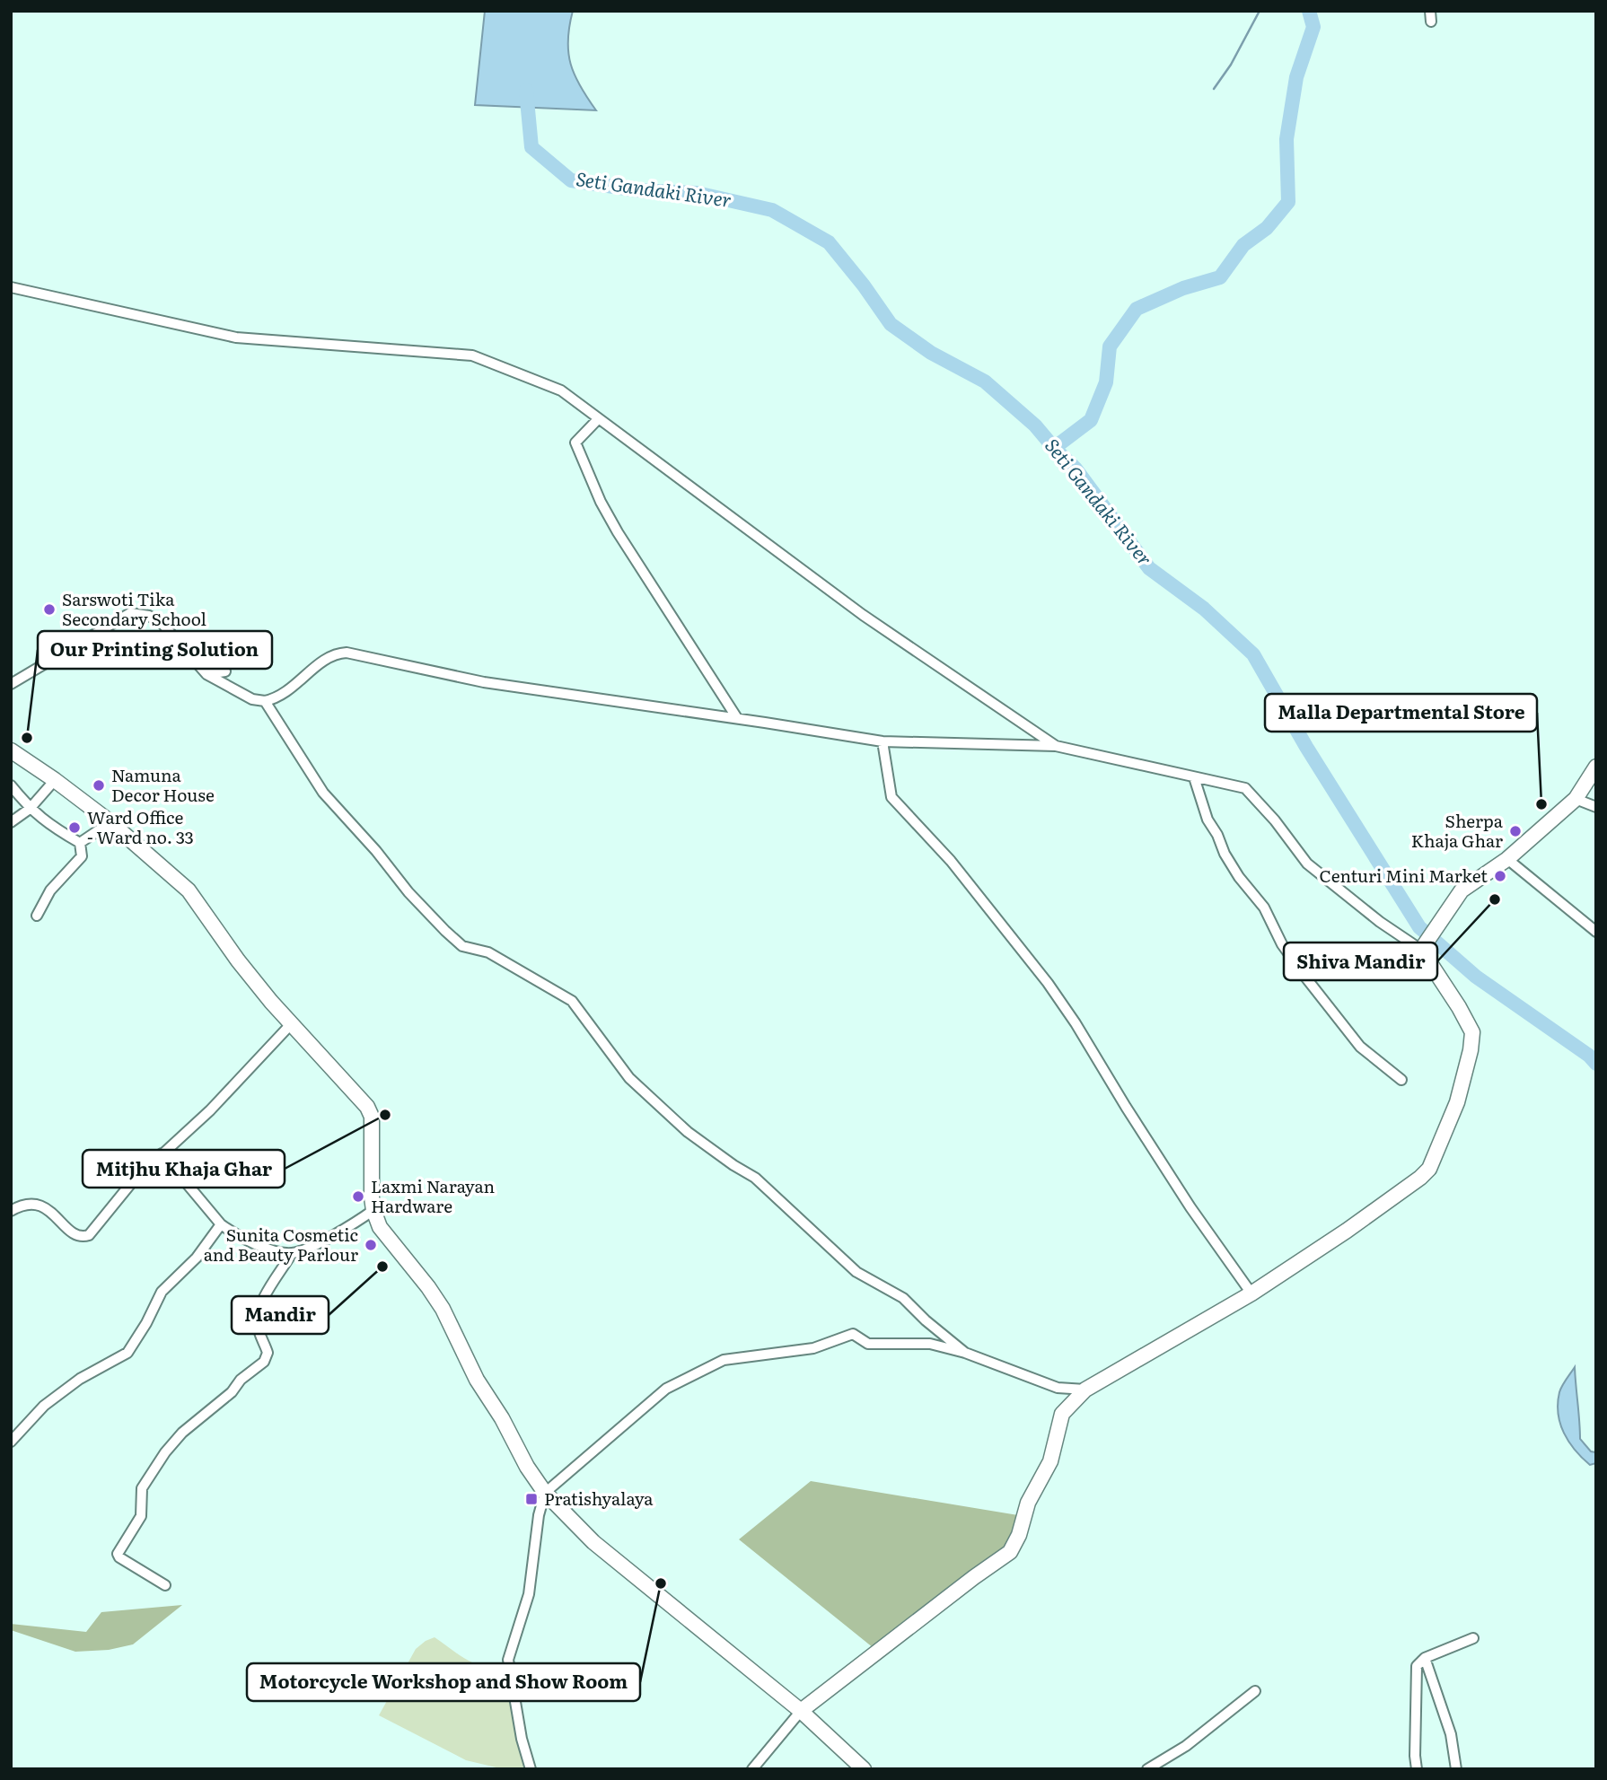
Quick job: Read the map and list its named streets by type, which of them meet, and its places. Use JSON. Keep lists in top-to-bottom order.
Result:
{
  "water": ["Seti Gandaki River"],
  "places": {
    "other": [
      "Sarswoti Tika Secondary School",
      "Our Printing Solution",
      "Namuna Decor House",
      "Malla Departmental Store",
      "Ward Office - Ward no. 33",
      "Sherpa Khaja Ghar",
      "Centuri Mini Market",
      "Shiva Mandir",
      "Mitjhu Khaja Ghar",
      "Laxmi Narayan Hardware",
      "Sunita Cosmetic and Beauty Parlour",
      "Mandir",
      "Motorcycle Workshop and Show Room"
    ],
    "transit": ["Pratishyalaya"]
  }
}
